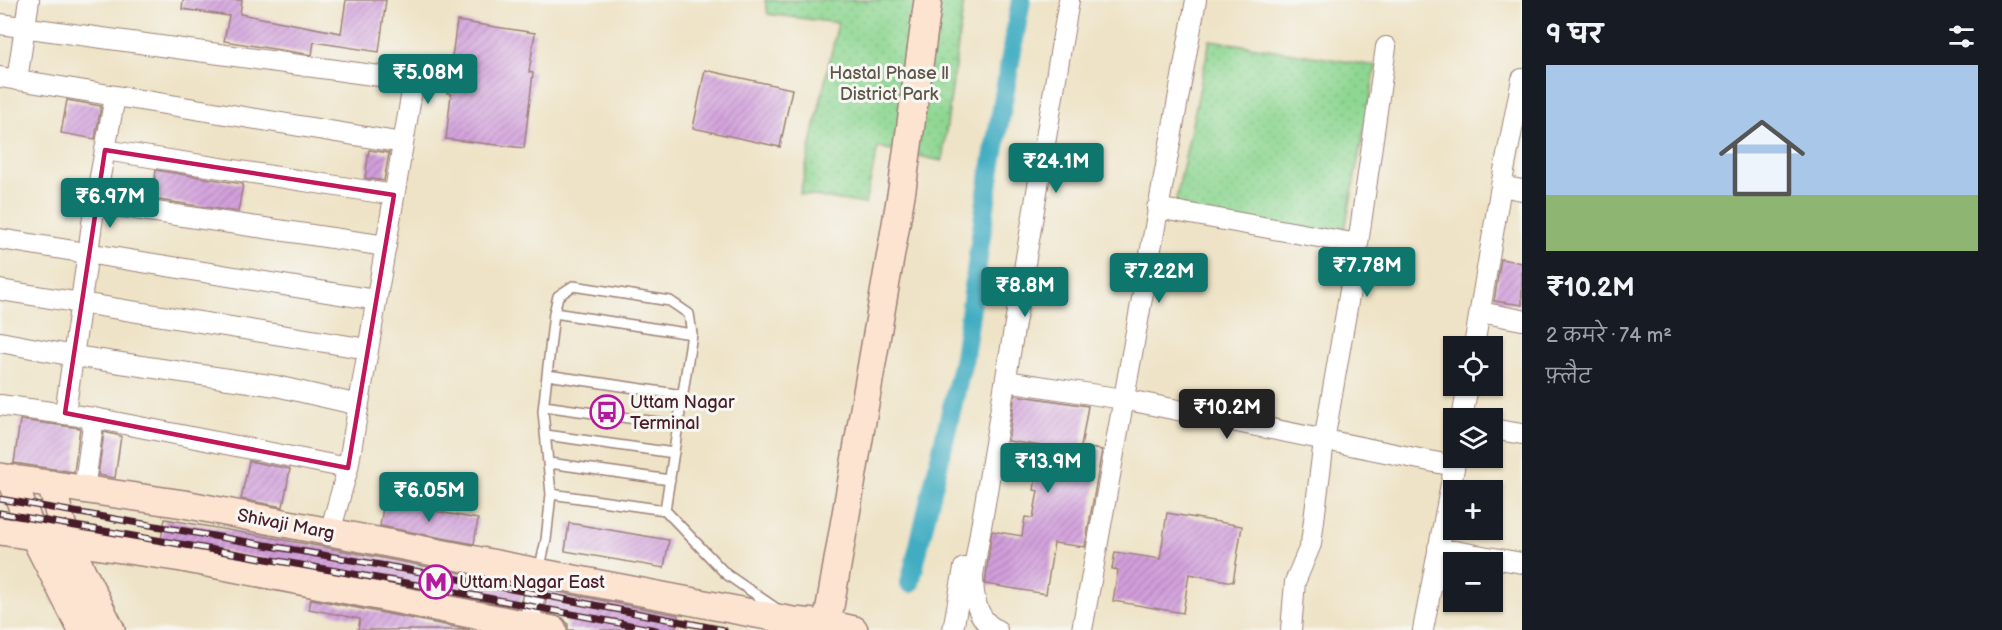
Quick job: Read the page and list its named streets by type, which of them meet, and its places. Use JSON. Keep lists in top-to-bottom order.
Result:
{
  "streets": {
    "main road": ["Shivaji Marg"]
  },
  "parks": ["Hastal Phase || District Park"],
  "places": {
    "bus stop": ["Uttam Nagar Terminal"],
    "metro station": ["Uttam Nagar East"]
  },
  "page": {
    "heading": "9 घर",
    "price": [
      "₹5.08M",
      "₹24.1M",
      "₹6.97M",
      "₹7.78M",
      "₹7.22M",
      "₹8.8M",
      "₹10.2M",
      "₹13.9M",
      "₹6.05M"
    ],
    "list": [
      {
        "name": "₹10.2M",
        "note": "2 कमरे · 74 m² · फ़्लैट"
      }
    ],
    "map_buttons": ["+", "−"]
  }
}
